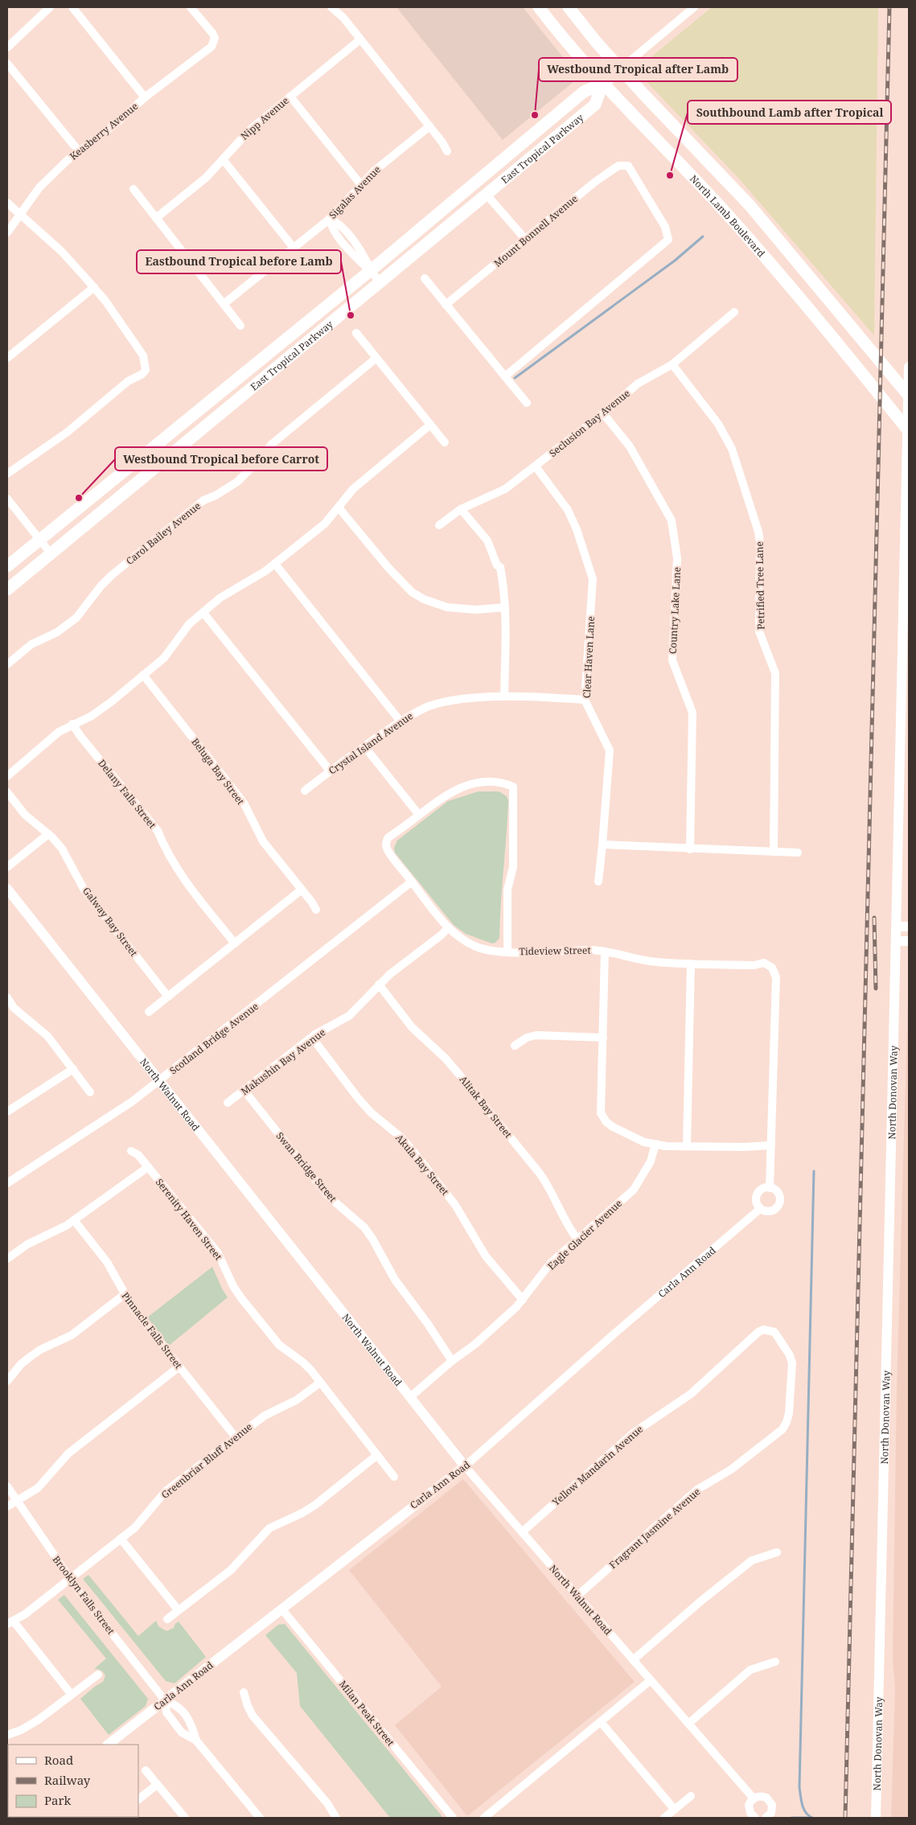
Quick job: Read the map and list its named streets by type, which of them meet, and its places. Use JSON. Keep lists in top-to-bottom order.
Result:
{
  "streets": {
    "main road": ["East Tropical Parkway", "North Lamb Boulevard"],
    "street": [
      "Nipp Avenue",
      "Keasberry Avenue",
      "Sigalas Avenue",
      "Mount Bonnell Avenue",
      "Seclusion Bay Avenue",
      "Carol Bailey Avenue",
      "Petrified Tree Lane",
      "Country Lake Lane",
      "Clear Haven Lane",
      "Crystal Island Avenue",
      "Beluga Bay Street",
      "Delany Falls Street",
      "Galway Bay Street",
      "Tideview Street",
      "Scotland Bridge Avenue",
      "Makushin Bay Avenue",
      "North Donovan Way",
      "North Walnut Road",
      "Alitak Bay Street",
      "Akula Bay Street",
      "Swan Bridge Street",
      "Serenity Haven Street",
      "Eagle Glacier Avenue",
      "Carla Ann Road",
      "Pinnacle Falls Street",
      "Greenbriar Bluff Avenue",
      "Yellow Mandarin Avenue",
      "Fragrant Jasmine Avenue",
      "Brooklyn Falls Street",
      "Milan Peak Street"
    ]
  },
  "crossings": [
    ["East Tropical Parkway", "North Lamb Boulevard"],
    ["Seclusion Bay Avenue", "Petrified Tree Lane"],
    ["Seclusion Bay Avenue", "Country Lake Lane"],
    ["Seclusion Bay Avenue", "Clear Haven Lane"],
    ["Clear Haven Lane", "Crystal Island Avenue"],
    ["Tideview Street", "Scotland Bridge Avenue"],
    ["Tideview Street", "Makushin Bay Avenue"],
    ["Scotland Bridge Avenue", "North Walnut Road"],
    ["Makushin Bay Avenue", "Alitak Bay Street"],
    ["Makushin Bay Avenue", "Akula Bay Street"],
    ["Makushin Bay Avenue", "Swan Bridge Street"],
    ["North Walnut Road", "Eagle Glacier Avenue"],
    ["North Walnut Road", "Carla Ann Road"],
    ["North Walnut Road", "Yellow Mandarin Avenue"],
    ["North Walnut Road", "Fragrant Jasmine Avenue"],
    ["Alitak Bay Street", "Eagle Glacier Avenue"],
    ["Akula Bay Street", "Eagle Glacier Avenue"],
    ["Swan Bridge Street", "Eagle Glacier Avenue"],
    ["Serenity Haven Street", "Greenbriar Bluff Avenue"],
    ["Carla Ann Road", "Brooklyn Falls Street"],
    ["Carla Ann Road", "Milan Peak Street"],
    ["Pinnacle Falls Street", "Greenbriar Bluff Avenue"],
    ["Greenbriar Bluff Avenue", "Brooklyn Falls Street"],
    ["Yellow Mandarin Avenue", "Fragrant Jasmine Avenue"]
  ],
  "places": [
    "Westbound Tropical after Lamb",
    "Southbound Lamb after Tropical",
    "Eastbound Tropical before Lamb",
    "Westbound Tropical before Carrot"
  ],
  "legend": ["Road", "Railway", "Park"]
}
